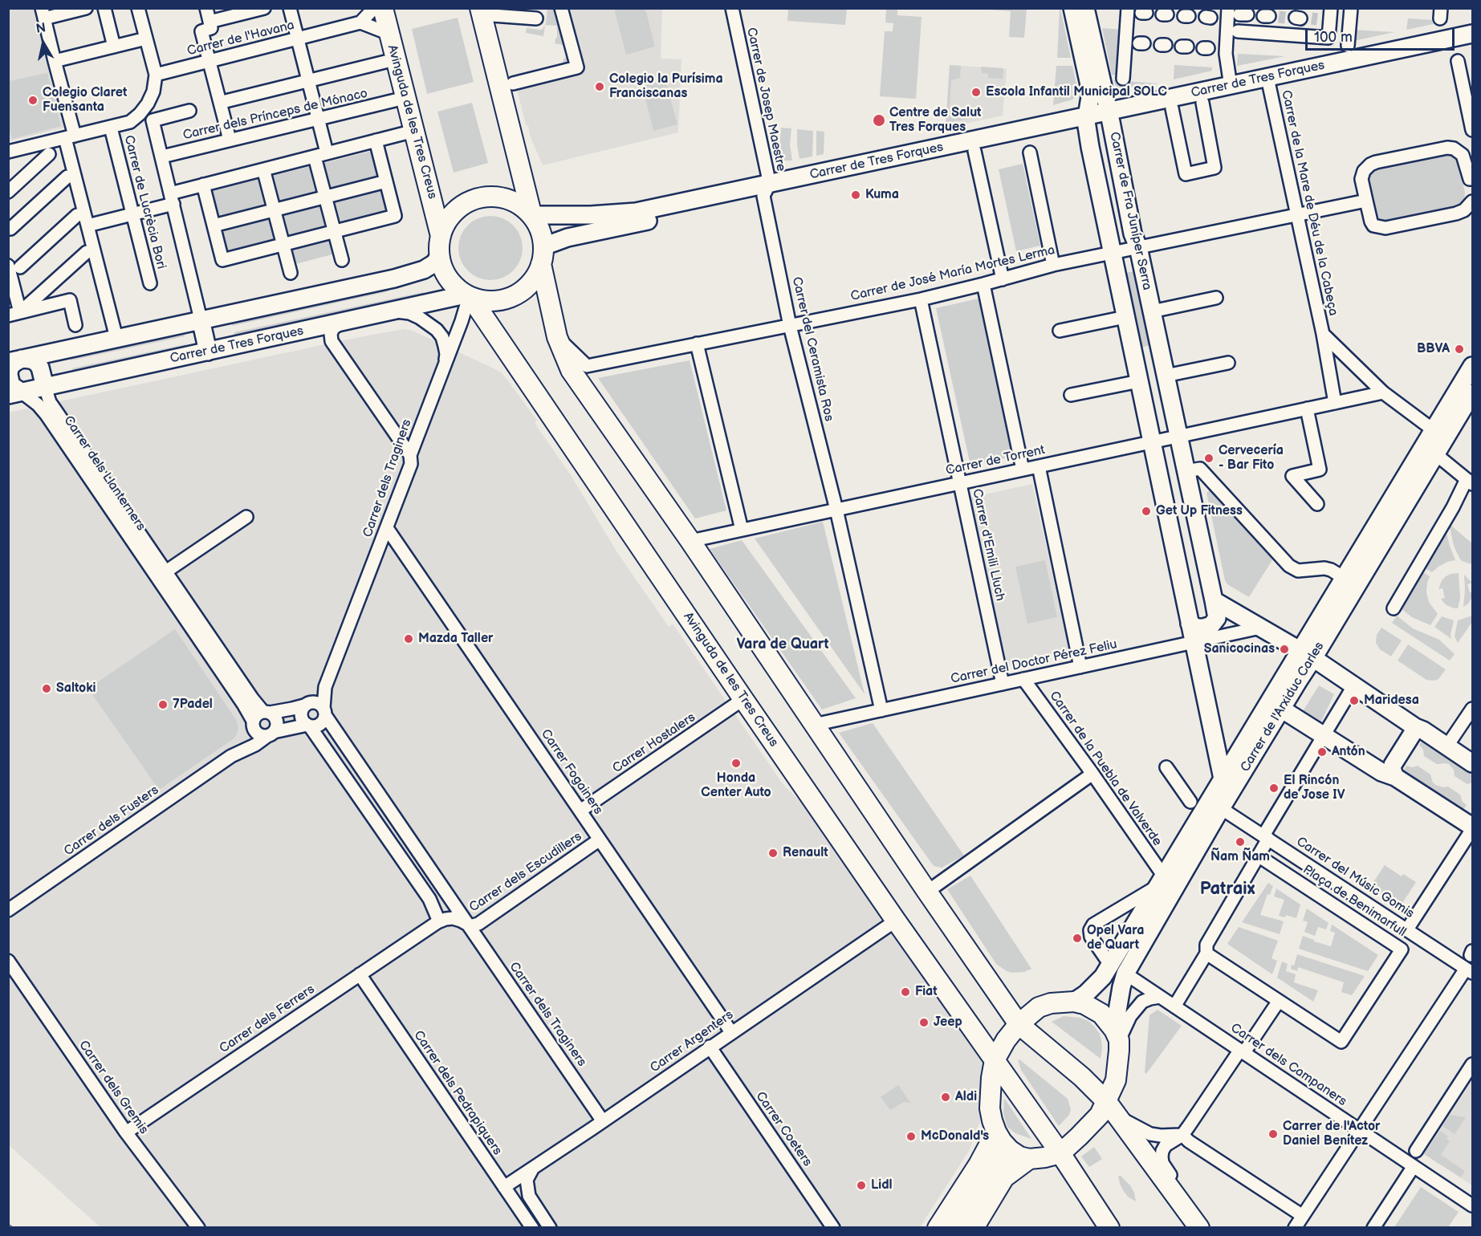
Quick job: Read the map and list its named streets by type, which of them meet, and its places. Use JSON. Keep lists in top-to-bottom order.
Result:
{
  "streets": {
    "main road": [
      "Carrer de Tres Forques",
      "Avinguda de les Tres Creus",
      "Carrer de Fra Juníper Serra",
      "Carrer de l'Arxiduc Carles"
    ],
    "street": [
      "Carrer de l'Havana",
      "Carrer de Josep Maestre",
      "Carrer dels Prínceps de Mónaco",
      "Carrer de Lucrècia Bori",
      "Carrer de la Mare de Déu de la Cabeça",
      "Carrer de José María Mortes Lerma",
      "Carrer del Ceramista Ros",
      "Carrer de Torrent",
      "Carrer dels Llanterners",
      "Carrer dels Traginers",
      "Carrer d'Emili Lluch",
      "Carrer del Doctor Pérez Feliu",
      "Carrer Hostalers",
      "Carrer de la Puebla de Valverde",
      "Carrer Fogainers",
      "Carrer dels Fusters",
      "Carrer dels Escudillers",
      "Carrer del Músic Gomis",
      "Plaça de Benimarfull",
      "Carrer dels Ferrers",
      "Carrer Argenters",
      "Carrer dels Campaners",
      "Carrer dels Gremis",
      "Carrer dels Pedrapiquers",
      "Carrer Coeters"
    ]
  },
  "crossings": [
    ["Carrer de Tres Forques", "Carrer de Josep Maestre"],
    ["Carrer de Tres Forques", "Avinguda de les Tres Creus"],
    ["Carrer de Tres Forques", "Carrer de la Mare de Déu de la Cabeça"],
    ["Carrer de Tres Forques", "Carrer de Fra Juníper Serra"],
    ["Carrer de Tres Forques", "Carrer del Ceramista Ros"],
    ["Carrer de Tres Forques", "Carrer dels Llanterners"],
    ["Carrer de Tres Forques", "Carrer dels Traginers"],
    ["Carrer de Josep Maestre", "Carrer del Ceramista Ros"],
    ["Avinguda de les Tres Creus", "Carrer dels Traginers"],
    ["Avinguda de les Tres Creus", "Carrer Hostalers"],
    ["Avinguda de les Tres Creus", "Carrer Argenters"],
    ["Carrer de la Mare de Déu de la Cabeça", "Carrer de José María Mortes Lerma"],
    ["Carrer de la Mare de Déu de la Cabeça", "Carrer de Torrent"],
    ["Carrer de la Mare de Déu de la Cabeça", "Carrer de l'Arxiduc Carles"],
    ["Carrer de Fra Juníper Serra", "Carrer de José María Mortes Lerma"],
    ["Carrer de Fra Juníper Serra", "Carrer de Torrent"],
    ["Carrer de Fra Juníper Serra", "Carrer del Doctor Pérez Feliu"],
    ["Carrer de Fra Juníper Serra", "Carrer de l'Arxiduc Carles"],
    ["Carrer de José María Mortes Lerma", "Carrer del Ceramista Ros"],
    ["Carrer de José María Mortes Lerma", "Carrer d'Emili Lluch"],
    ["Carrer del Ceramista Ros", "Carrer de Torrent"],
    ["Carrer de Torrent", "Carrer d'Emili Lluch"],
    ["Carrer dels Llanterners", "Carrer dels Fusters"],
    ["Carrer dels Traginers", "Carrer Fogainers"],
    ["Carrer dels Traginers", "Carrer dels Fusters"],
    ["Carrer dels Traginers", "Carrer dels Escudillers"],
    ["Carrer dels Traginers", "Carrer Argenters"],
    ["Carrer d'Emili Lluch", "Carrer del Doctor Pérez Feliu"],
    ["Carrer del Doctor Pérez Feliu", "Carrer de la Puebla de Valverde"],
    ["Carrer de l'Arxiduc Carles", "Carrer de la Puebla de Valverde"],
    ["Carrer de l'Arxiduc Carles", "Carrer del Músic Gomis"],
    ["Carrer de l'Arxiduc Carles", "Carrer dels Campaners"],
    ["Carrer Hostalers", "Carrer Fogainers"],
    ["Carrer Fogainers", "Carrer dels Escudillers"],
    ["Carrer Fogainers", "Carrer Argenters"],
    ["Carrer del Músic Gomis", "Plaça de Benimarfull"],
    ["Carrer dels Ferrers", "Carrer dels Gremis"],
    ["Carrer dels Ferrers", "Carrer dels Pedrapiquers"],
    ["Carrer Argenters", "Carrer dels Pedrapiquers"],
    ["Carrer Argenters", "Carrer Coeters"]
  ],
  "districts": ["Vara de Quart", "Patraix"],
  "places": [
    "Colegio la Purísima Franciscanas",
    "Escola Infantil Municipal SOLC",
    "Colegio Claret Fuensanta",
    "Centre de Salut Tres Forques",
    "Kuma",
    "BBVA",
    "Cervecería - Bar Fito",
    "Get Up Fitness",
    "Mazda Taller",
    "Sanicocinas",
    "Saltoki",
    "Maridesa",
    "7Padel",
    "Antón",
    "Honda Center Auto",
    "El Rincón de Jose IV",
    "Ñam Ñam",
    "Renault",
    "Opel Vara de Quart",
    "Fiat",
    "Jeep",
    "Aldi",
    "Carrer de l'Actor Daniel Benítez",
    "McDonald's",
    "Lidl"
  ],
  "scale_bar": "100 m",
  "north": "top"
}
